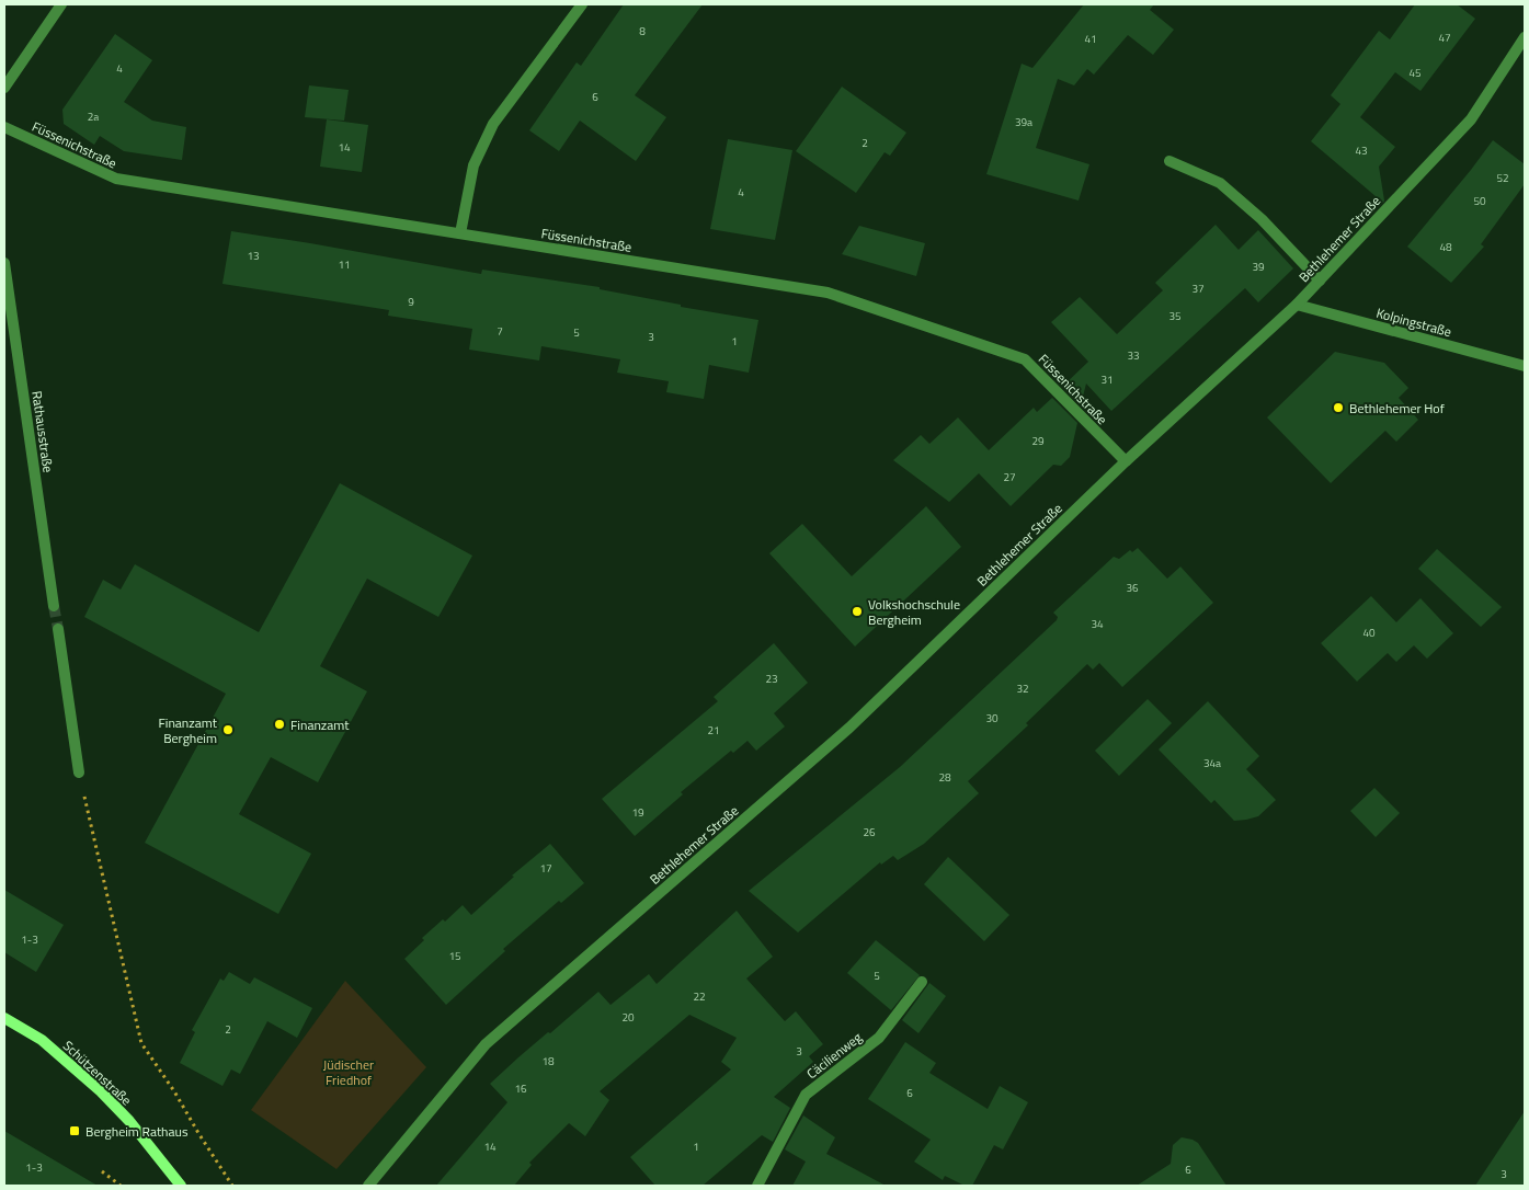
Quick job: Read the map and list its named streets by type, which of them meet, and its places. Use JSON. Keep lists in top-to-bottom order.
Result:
{
  "streets": {
    "main road": ["Schützenstraße"],
    "street": [
      "Füssenichstraße",
      "Bethlehemer Straße",
      "Kolpingstraße",
      "Rathausstraße",
      "Cäcilienweg"
    ]
  },
  "crossings": [
    ["Füssenichstraße", "Bethlehemer Straße"],
    ["Bethlehemer Straße", "Kolpingstraße"]
  ],
  "parks": ["Jüdischer Friedhof"],
  "places": {
    "other": [
      "Bethlehemer Hof",
      "Volkshochschule Bergheim",
      "Finanzamt",
      "Finanzamt Bergheim"
    ],
    "transit": ["Bergheim Rathaus"]
  },
  "house_numbers": [
    "8",
    "47",
    "41",
    "4",
    "45",
    "6",
    "2a",
    "39a",
    "2",
    "14",
    "43",
    "52",
    "4",
    "50",
    "48",
    "13",
    "11",
    "39",
    "37",
    "9",
    "35",
    "7",
    "5",
    "3",
    "1",
    "33",
    "31",
    "29",
    "27",
    "36",
    "34",
    "40",
    "23",
    "32",
    "30",
    "21",
    "34a",
    "28",
    "19",
    "26",
    "17",
    "1-3",
    "15",
    "5",
    "22",
    "20",
    "2",
    "3",
    "18",
    "16",
    "6",
    "14",
    "1",
    "1-3",
    "6",
    "3"
  ]
}
